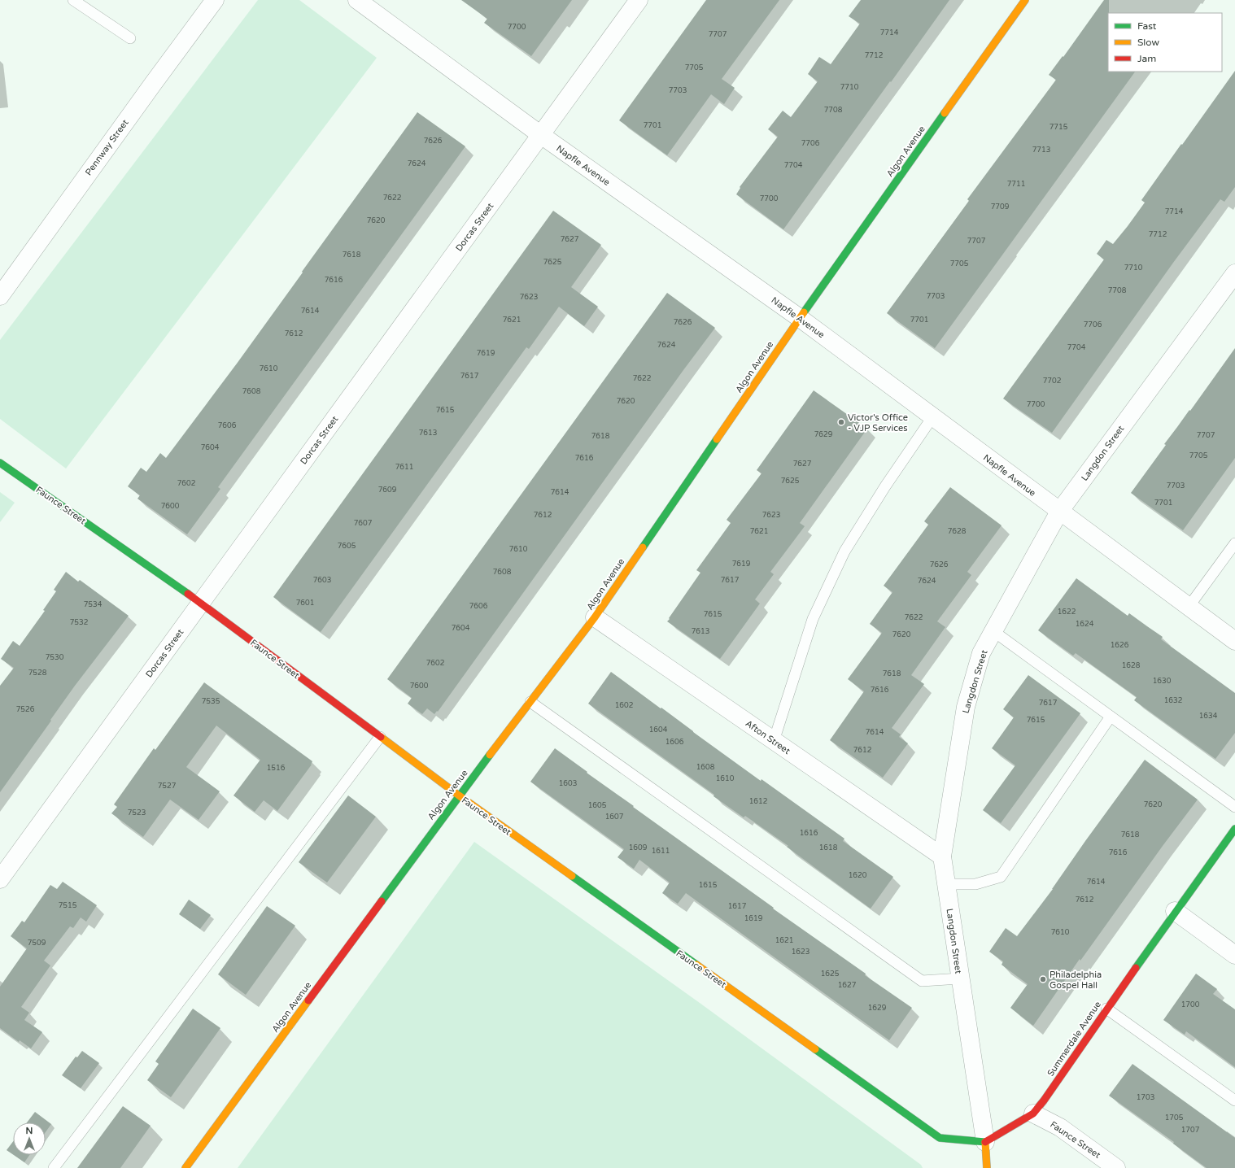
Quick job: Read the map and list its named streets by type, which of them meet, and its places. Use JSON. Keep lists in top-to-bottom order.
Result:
{
  "streets": {
    "street": [
      "Pennway Street",
      "Algon Avenue",
      "Napfle Avenue",
      "Dorcas Street",
      "Langdon Street",
      "Faunce Street",
      "Afton Street",
      "Summerdale Avenue"
    ]
  },
  "crossings": [
    ["Algon Avenue", "Napfle Avenue"],
    ["Algon Avenue", "Faunce Street"],
    ["Algon Avenue", "Afton Street"],
    ["Napfle Avenue", "Dorcas Street"],
    ["Napfle Avenue", "Langdon Street"],
    ["Dorcas Street", "Faunce Street"],
    ["Langdon Street", "Faunce Street"],
    ["Langdon Street", "Afton Street"],
    ["Langdon Street", "Summerdale Avenue"],
    ["Faunce Street", "Summerdale Avenue"]
  ],
  "places": ["Victor's Office - VJP Services", "Philadelphia Gospel Hall"],
  "house_numbers": [
    "7700",
    "7714",
    "7707",
    "7712",
    "7705",
    "7710",
    "7703",
    "7708",
    "7701",
    "7715",
    "7626",
    "7706",
    "7713",
    "7624",
    "7704",
    "7711",
    "7622",
    "7700",
    "7709",
    "7714",
    "7620",
    "7712",
    "7627",
    "7707",
    "7618",
    "7625",
    "7705",
    "7710",
    "7616",
    "7708",
    "7703",
    "7623",
    "7614",
    "7621",
    "7701",
    "7626",
    "7706",
    "7612",
    "7624",
    "7704",
    "7619",
    "7610",
    "7617",
    "7622",
    "7702",
    "7608",
    "7620",
    "7700",
    "7615",
    "7606",
    "7613",
    "7629",
    "7707",
    "7618",
    "7604",
    "7705",
    "7616",
    "7627",
    "7611",
    "7625",
    "7602",
    "7703",
    "7609",
    "7614",
    "7701",
    "7600",
    "7612",
    "7623",
    "7607",
    "7621",
    "7628",
    "7605",
    "7610",
    "7619",
    "7626",
    "7608",
    "7603",
    "7617",
    "7624",
    "7601",
    "7534",
    "7606",
    "1622",
    "7615",
    "7622",
    "7532",
    "1624",
    "7604",
    "7613",
    "7620",
    "1626",
    "7530",
    "7602",
    "1628",
    "7528",
    "7618",
    "1630",
    "7600",
    "7616",
    "1632",
    "7535",
    "7617",
    "1602",
    "7526",
    "1634",
    "7615",
    "1604",
    "7614",
    "1606",
    "7612",
    "1608",
    "1516",
    "1610",
    "1603",
    "7527",
    "1612",
    "7620",
    "1605",
    "7523",
    "1607",
    "1616",
    "7618",
    "1609",
    "1618",
    "1611",
    "7616",
    "1620",
    "7614",
    "1615",
    "7612",
    "7515",
    "1617",
    "1619",
    "7610",
    "1621",
    "7509",
    "1623",
    "1625",
    "1627",
    "1700",
    "1629",
    "1703",
    "1705",
    "1707"
  ],
  "legend": ["Fast", "Slow", "Jam"],
  "north": "top"
}
